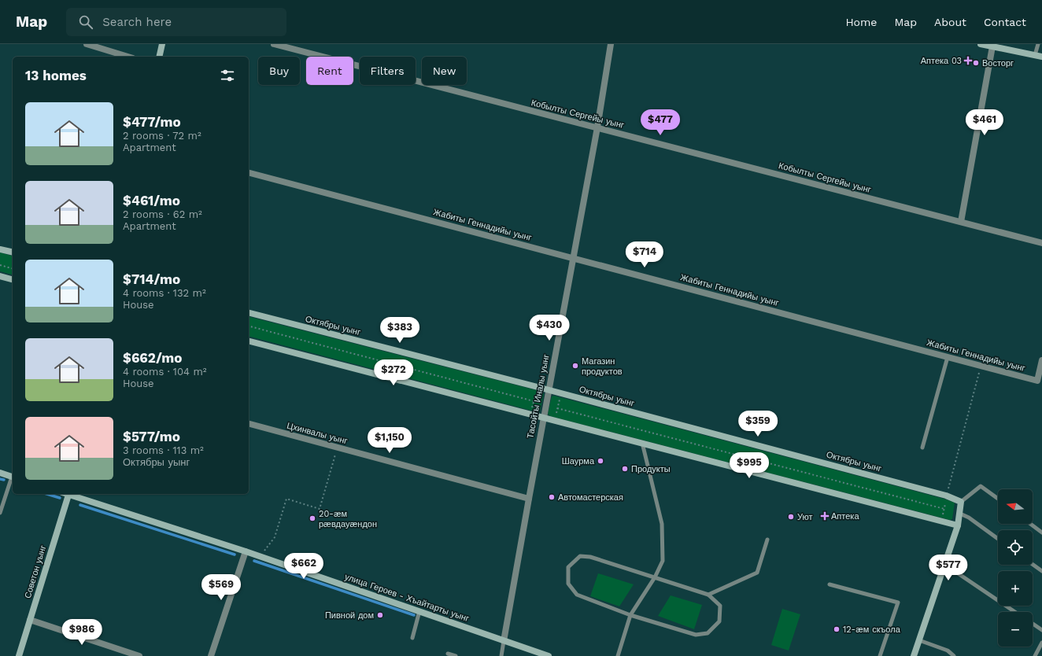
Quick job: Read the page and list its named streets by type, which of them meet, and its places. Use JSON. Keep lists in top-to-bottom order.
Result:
{
  "streets": {
    "street": [
      "Кобылты Сергейы уынг",
      "Жабиты Геннадийы уынг",
      "Октябры уынг",
      "Тасойты Иналы уынг",
      "Цхинвалы уынг",
      "Советон уынг",
      "улица Героев - Хъайтарты уынг"
    ]
  },
  "crossings": [
    ["Кобылты Сергейы уынг", "Тасойты Иналы уынг"],
    ["Жабиты Геннадийы уынг", "Тасойты Иналы уынг"],
    ["Октябры уынг", "Тасойты Иналы уынг"],
    ["Тасойты Иналы уынг", "Цхинвалы уынг"],
    ["Тасойты Иналы уынг", "улица Героев - Хъайтарты уынг"]
  ],
  "places": {
    "health": ["Аптека 03", "Аптека"],
    "other": [
      "Восторг",
      "Магазин продуктов",
      "Шаурма",
      "Продукты",
      "Автомастерская",
      "Уют",
      "20-æм рӕвдауӕндон",
      "Пивной дом",
      "12-æм скъола"
    ]
  },
  "north": "left",
  "page": {
    "header": "Map",
    "search": "Search here",
    "nav": [
      "Home",
      "Map",
      "About",
      "Contact"
    ],
    "chip": [
      "Buy",
      "Rent",
      "Filters",
      "New"
    ],
    "heading": "13 homes",
    "list": [
      {
        "name": "$477/mo",
        "note": "2 rooms · 72 m² · Apartment"
      },
      {
        "name": "$461/mo",
        "note": "2 rooms · 62 m² · Apartment"
      },
      {
        "name": "$714/mo",
        "note": "4 rooms · 132 m² · House"
      },
      {
        "name": "$662/mo",
        "note": "4 rooms · 104 m² · House"
      },
      {
        "name": "$577/mo",
        "note": "3 rooms · 113 m² · Октябры уынг"
      }
    ],
    "price": [
      "$477",
      "$461",
      "$714",
      "$430",
      "$383",
      "$272",
      "$359",
      "$1,150",
      "$995",
      "$662",
      "$577",
      "$569",
      "$986"
    ],
    "map_buttons": ["+", "−"]
  }
}
